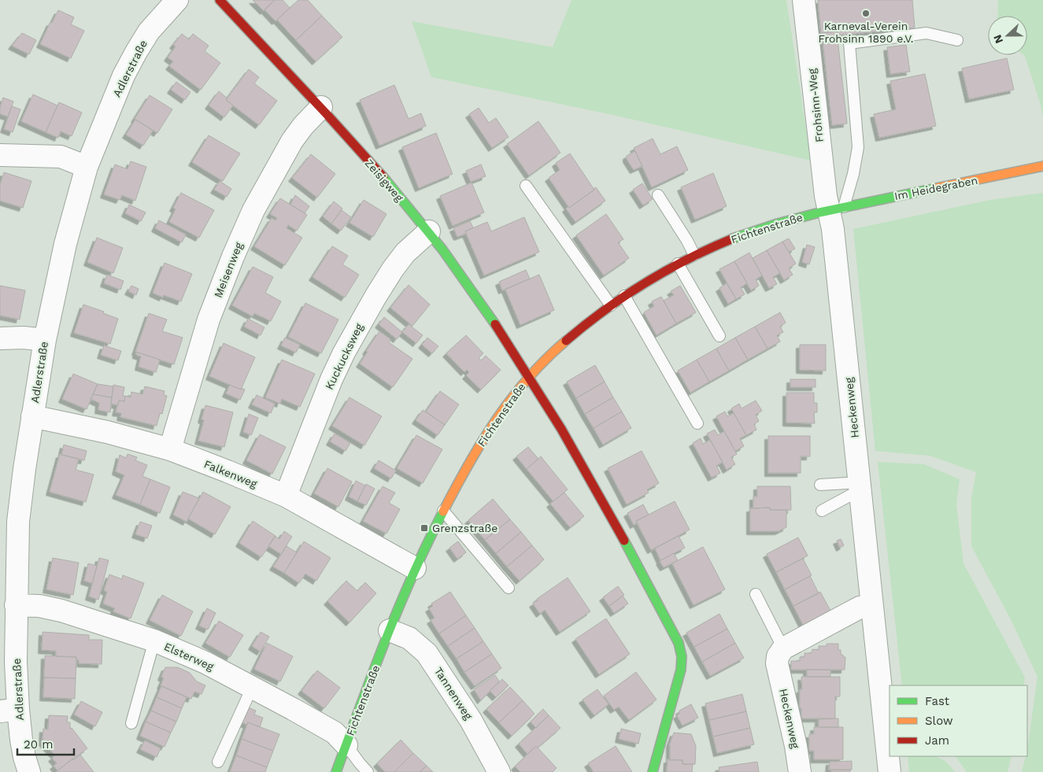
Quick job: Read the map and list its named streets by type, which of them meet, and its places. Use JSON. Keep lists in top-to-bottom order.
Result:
{
  "streets": {
    "street": [
      "Adlerstraße",
      "Frohsinn-Weg",
      "Zeisigweg",
      "Im Heidegraben",
      "Fichtenstraße",
      "Meisenweg",
      "Kuckucksweg",
      "Heckenweg",
      "Falkenweg",
      "Elsterweg",
      "Tannenweg"
    ]
  },
  "crossings": [
    ["Adlerstraße", "Falkenweg"],
    ["Adlerstraße", "Elsterweg"],
    ["Frohsinn-Weg", "Im Heidegraben"],
    ["Frohsinn-Weg", "Fichtenstraße"],
    ["Frohsinn-Weg", "Heckenweg"],
    ["Zeisigweg", "Fichtenstraße"],
    ["Zeisigweg", "Meisenweg"],
    ["Zeisigweg", "Kuckucksweg"],
    ["Im Heidegraben", "Fichtenstraße"],
    ["Im Heidegraben", "Heckenweg"],
    ["Fichtenstraße", "Heckenweg"],
    ["Fichtenstraße", "Falkenweg"],
    ["Fichtenstraße", "Elsterweg"],
    ["Fichtenstraße", "Tannenweg"],
    ["Meisenweg", "Falkenweg"],
    ["Kuckucksweg", "Falkenweg"]
  ],
  "places": {
    "other": ["Karneval-Verein Frohsinn 1890 e.V."],
    "transit": ["Grenzstraße"]
  },
  "legend": ["Fast", "Slow", "Jam"],
  "scale_bar": "20 m",
  "north": "left"
}
